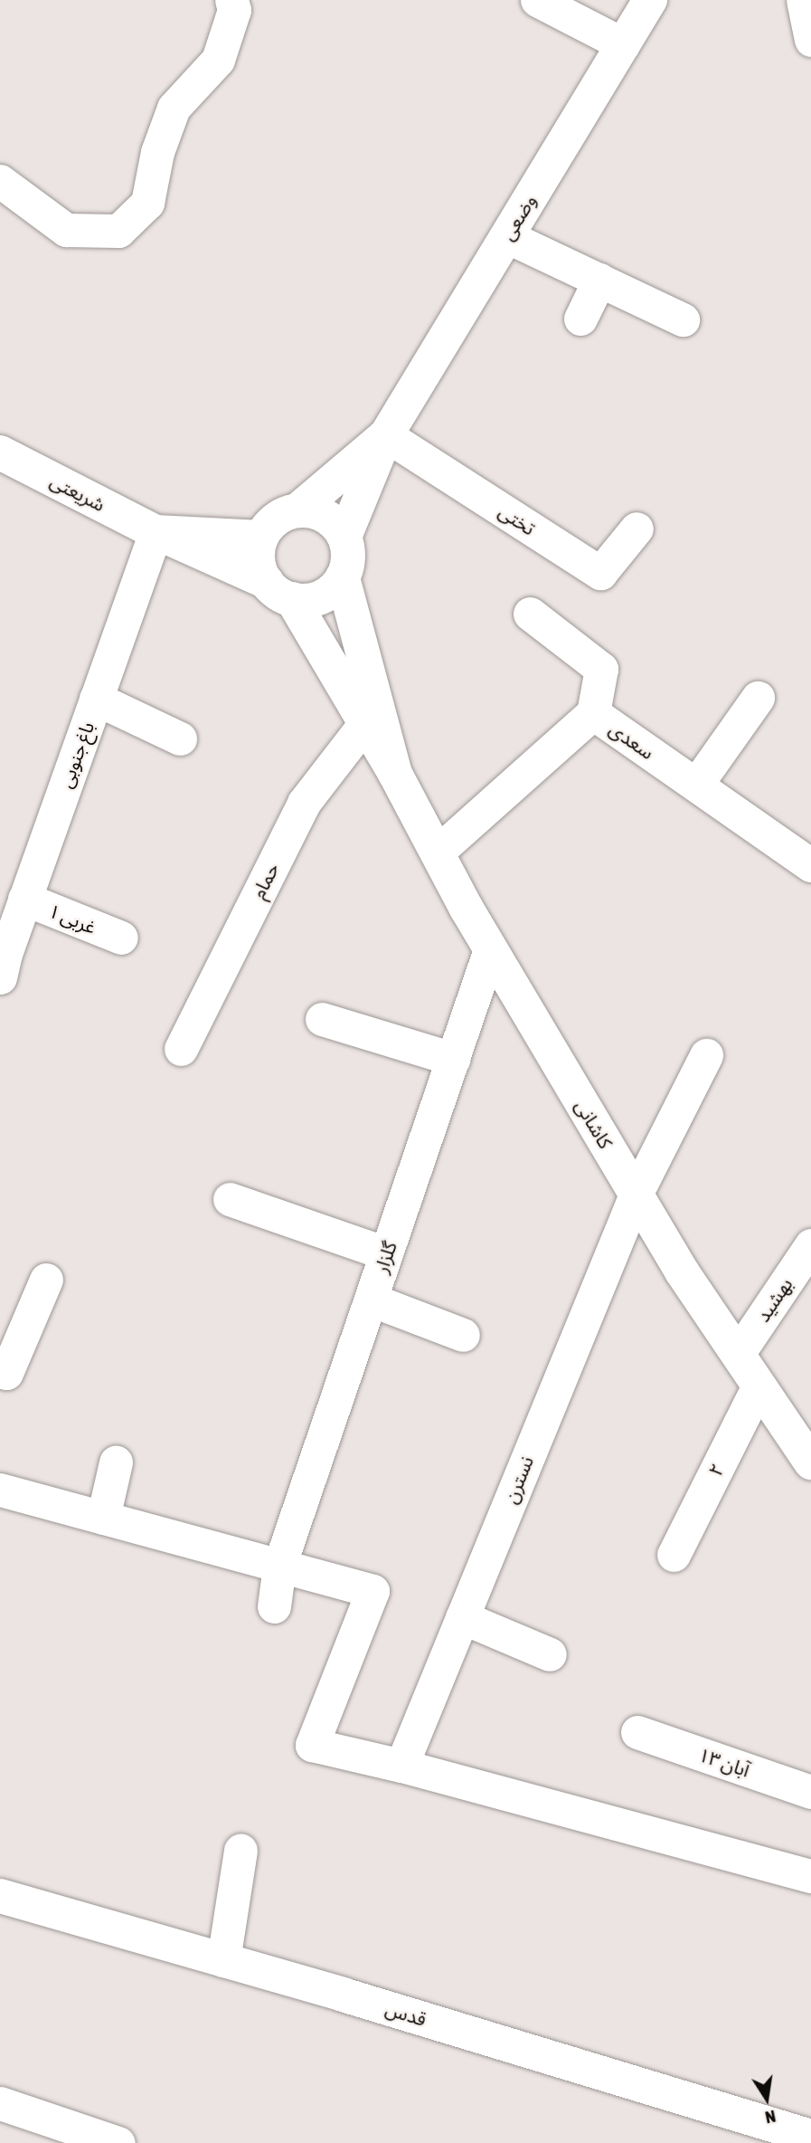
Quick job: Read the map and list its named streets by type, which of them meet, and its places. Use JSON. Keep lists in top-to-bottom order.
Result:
{
  "streets": {
    "street": [
      "وضعی",
      "شریعتی",
      "تختی",
      "سعدی",
      "باغ جنوبی",
      "حمام",
      "۱ غربی",
      "کاشانی",
      "گلزار",
      "بهشید",
      "۲",
      "نسترن",
      "۱۳ آبان",
      "قدس"
    ]
  },
  "crossings": [
    ["وضعی", "تختی"],
    ["شریعتی", "باغ جنوبی"],
    ["سعدی", "کاشانی"],
    ["باغ جنوبی", "۱ غربی"],
    ["کاشانی", "گلزار"],
    ["کاشانی", "بهشید"],
    ["کاشانی", "۲"],
    ["کاشانی", "نسترن"]
  ],
  "north": "bottom"
}
